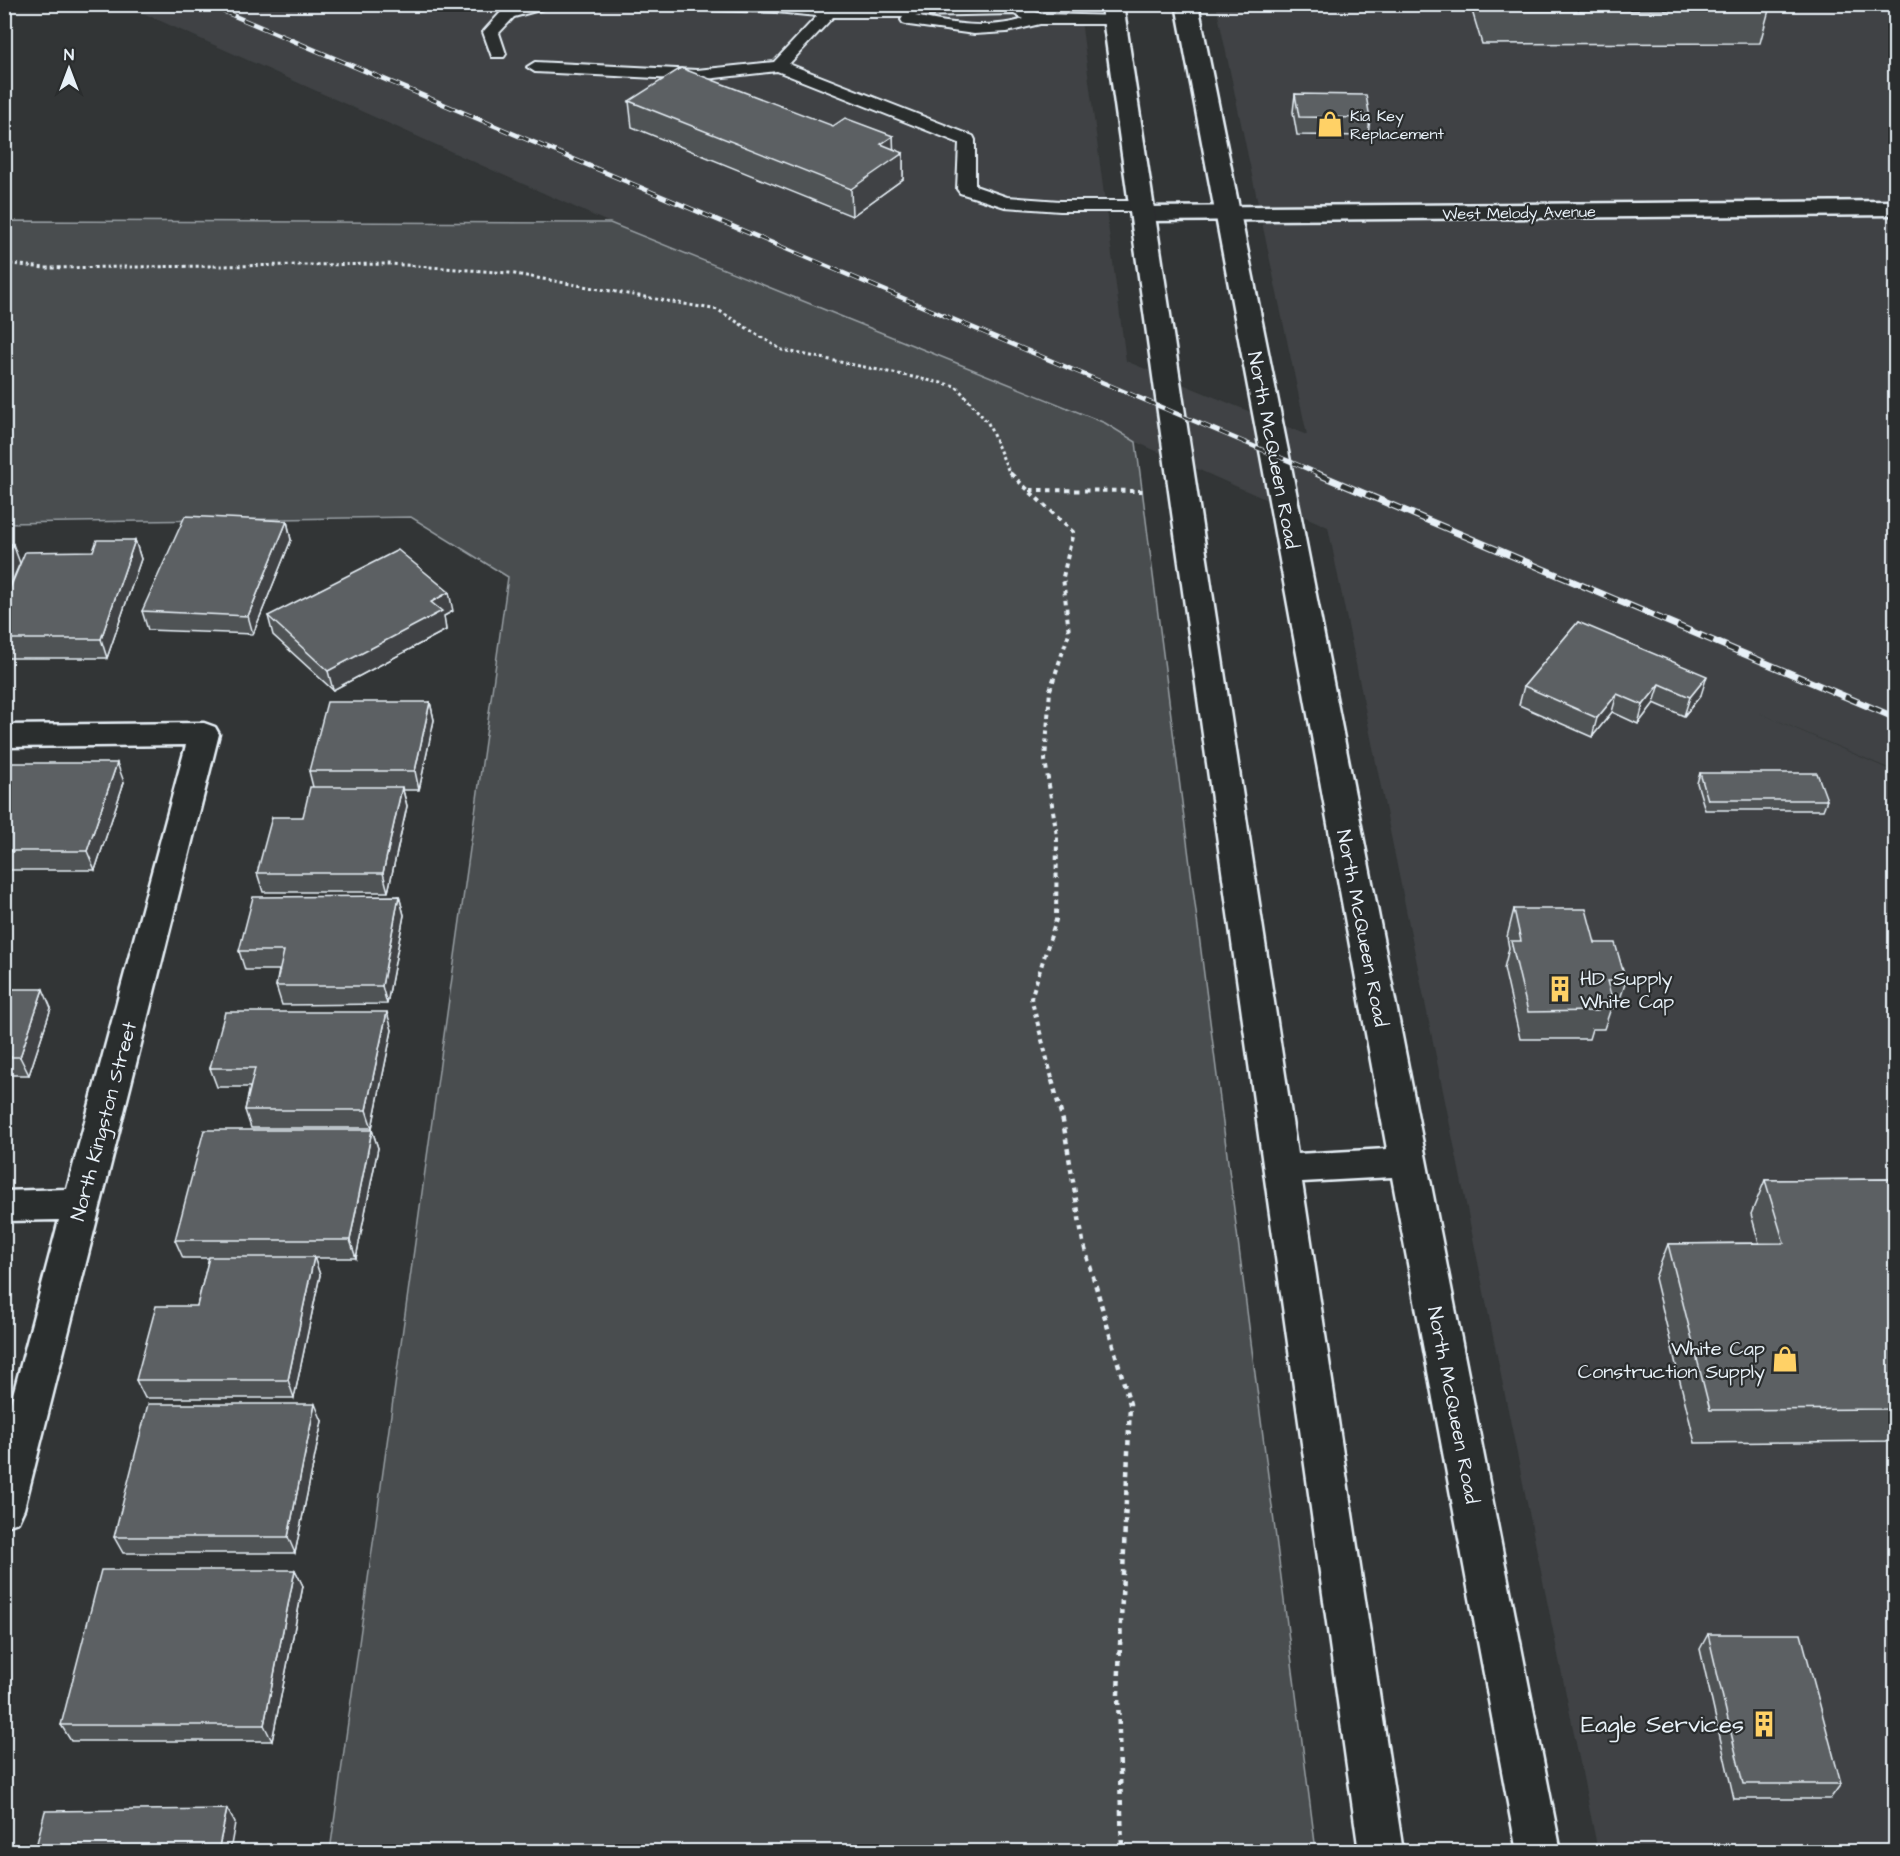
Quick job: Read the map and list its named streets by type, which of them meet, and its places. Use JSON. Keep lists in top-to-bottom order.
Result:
{
  "streets": {
    "main road": ["West Melody Avenue", "North McQueen Road", "North Kingston Street"]
  },
  "crossings": [
    ["West Melody Avenue", "North McQueen Road"]
  ],
  "places": {
    "shop": ["Kia Key Replacement", "White Cap Construction Supply"],
    "building": ["HD Supply White Cap", "Eagle Services"]
  },
  "north": "top"
}
